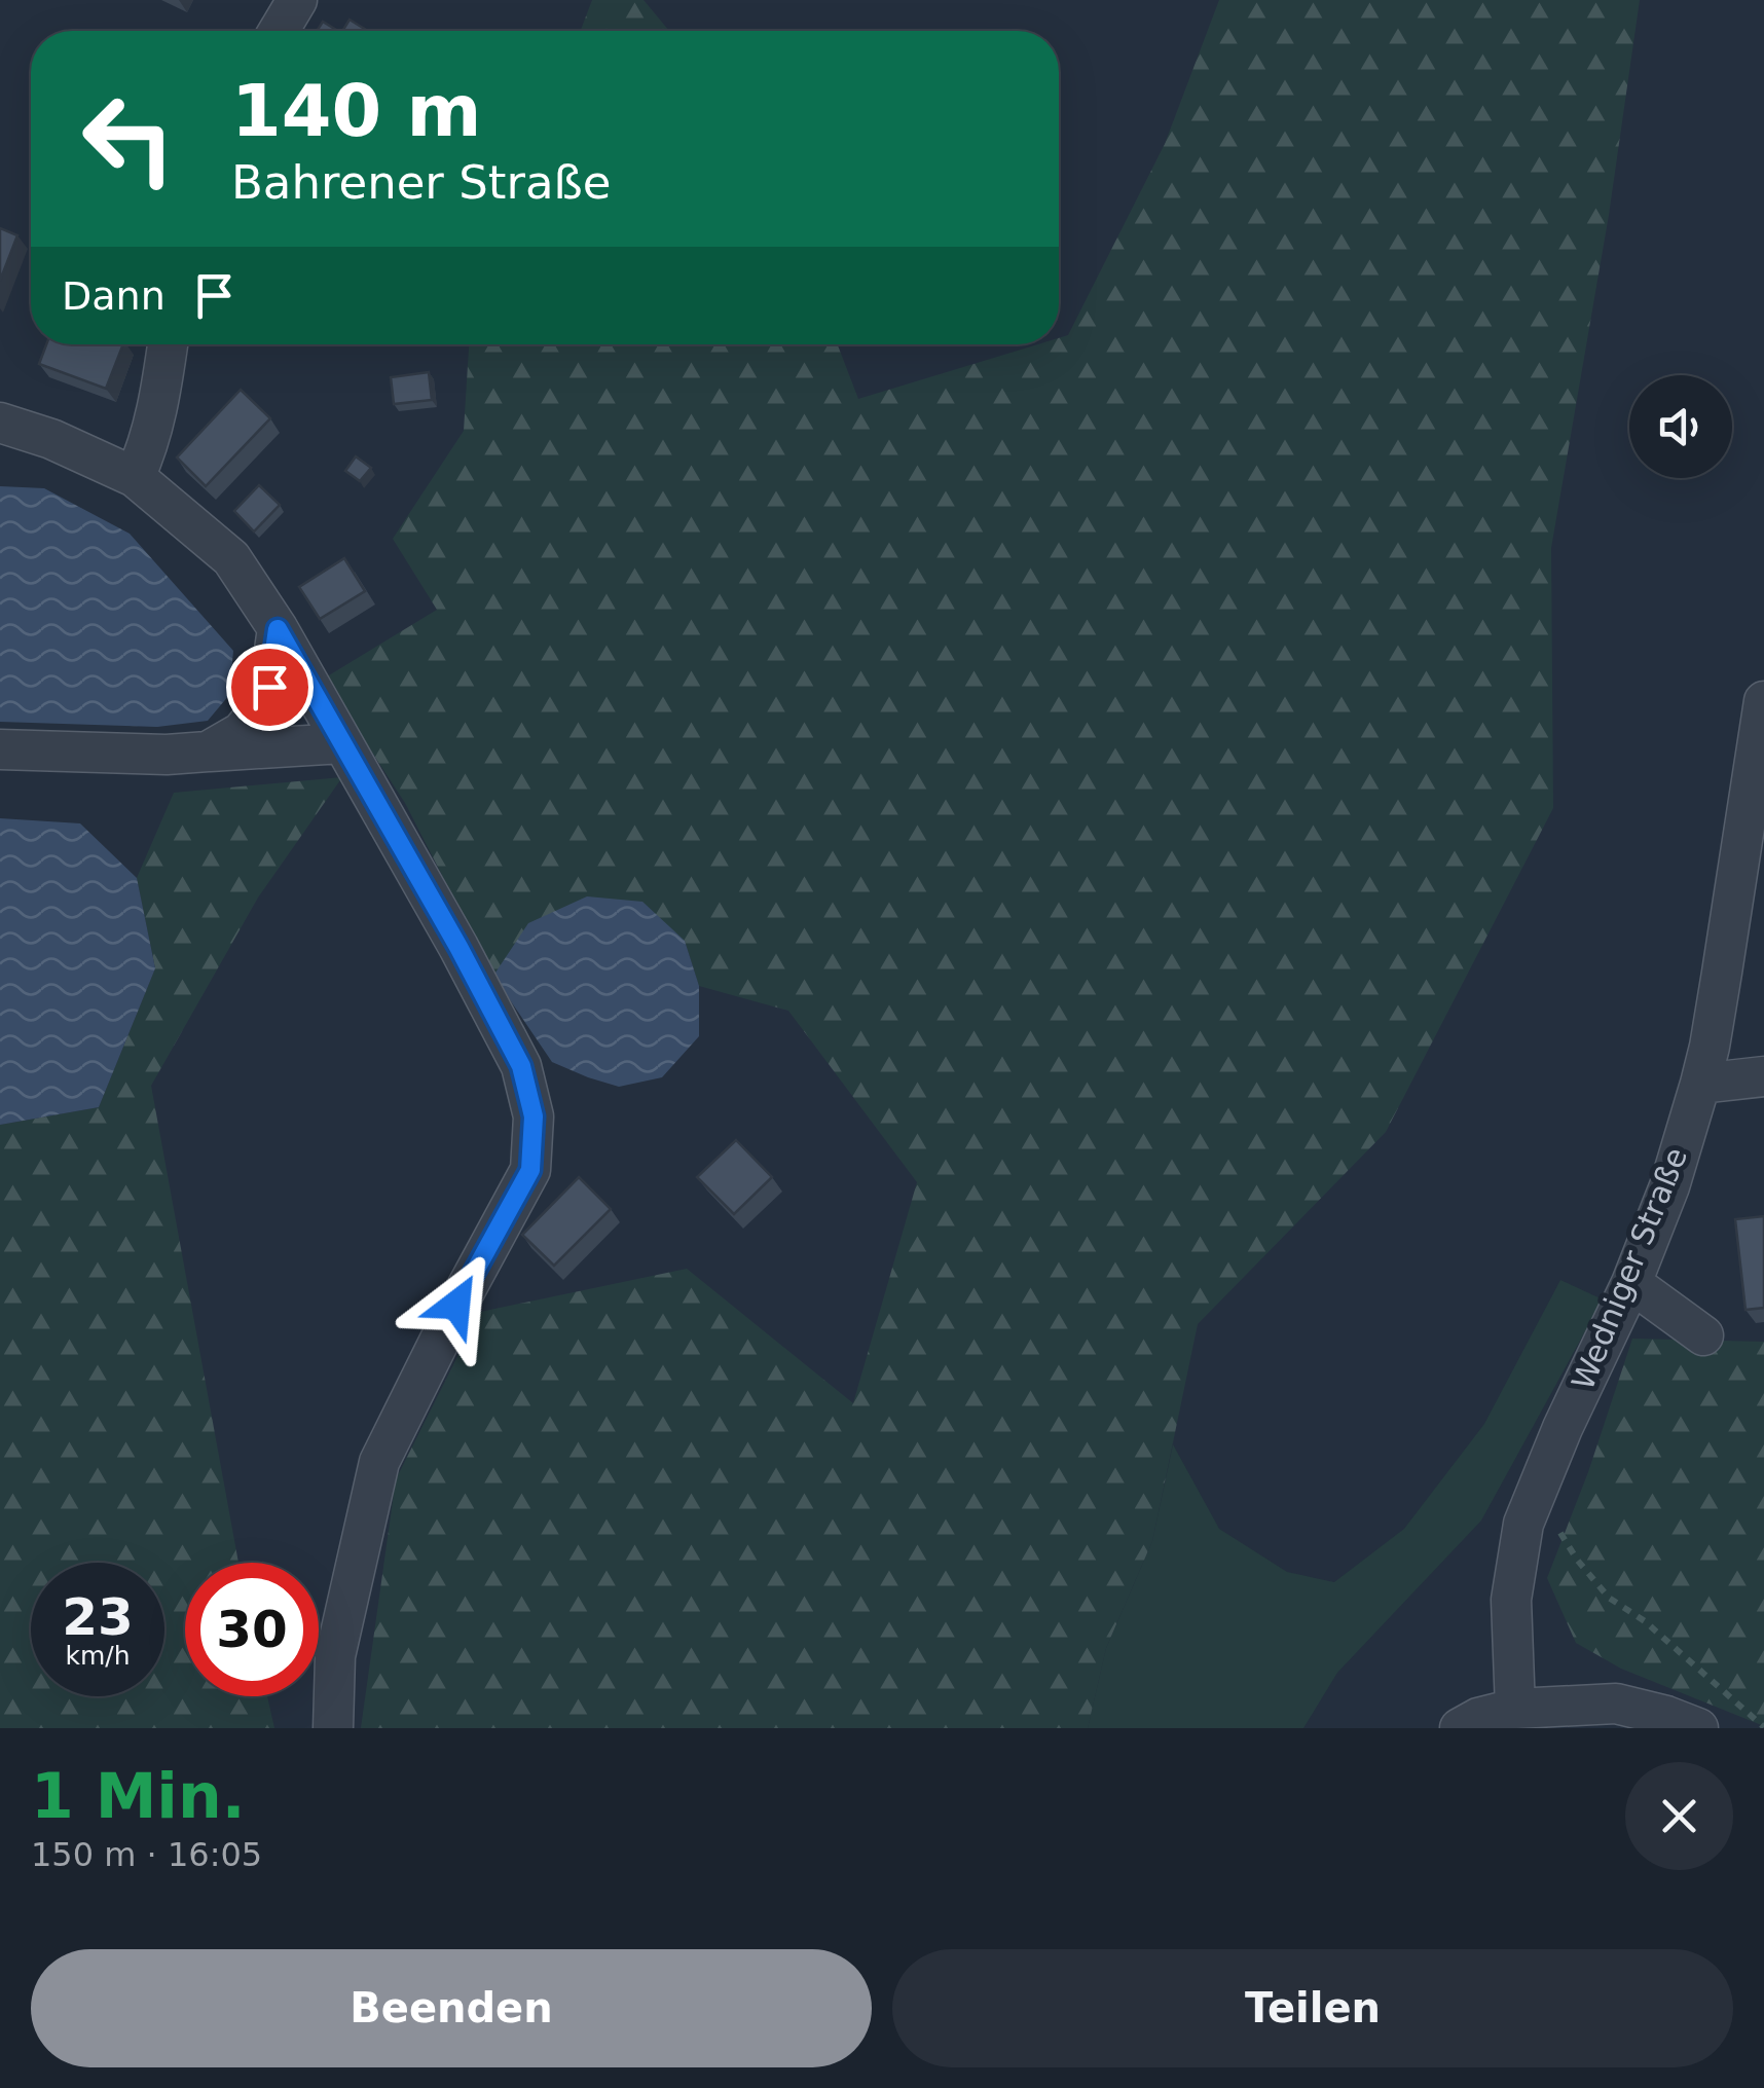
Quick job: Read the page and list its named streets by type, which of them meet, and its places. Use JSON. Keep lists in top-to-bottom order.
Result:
{
  "streets": {
    "street": ["Wedniger Straße"]
  },
  "page": {
    "turn": ["140 m", "Bahrener Straße"],
    "then": "Dann",
    "speed": "23 km/h",
    "limit": "30",
    "heading": ["1 Min.", "150 m · 16:05"],
    "buttons": ["Beenden", "Teilen"]
  }
}
